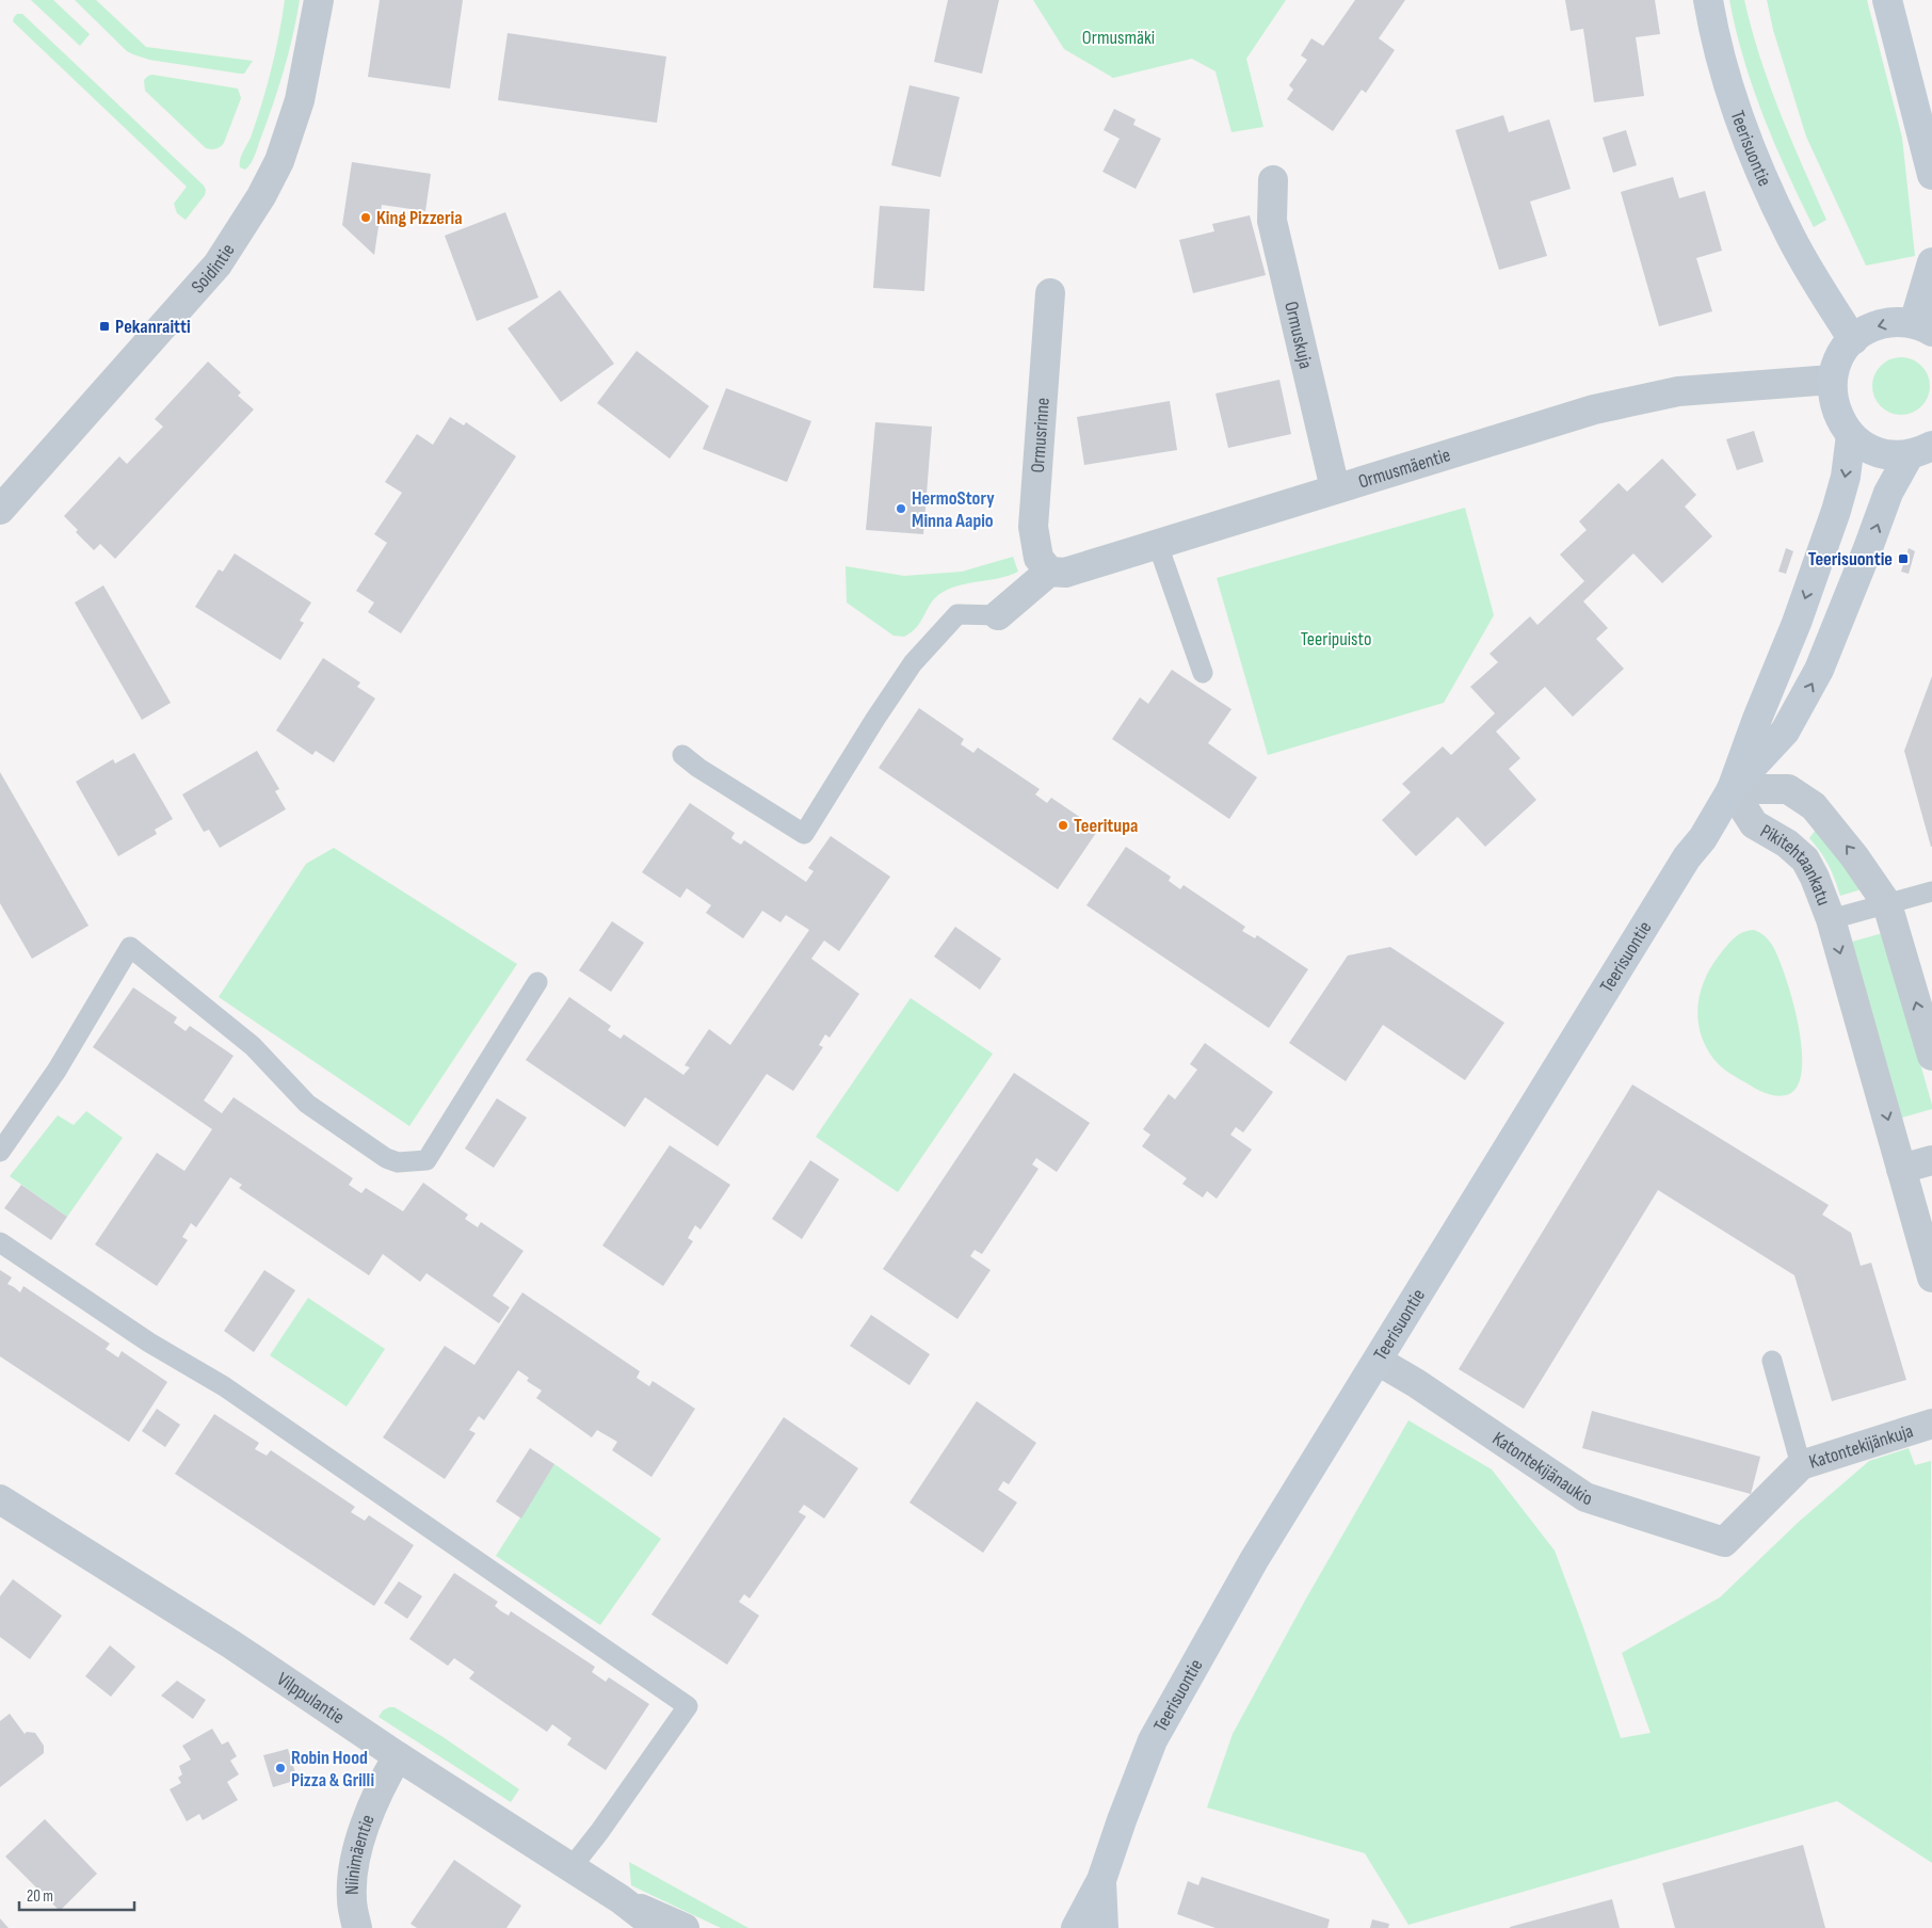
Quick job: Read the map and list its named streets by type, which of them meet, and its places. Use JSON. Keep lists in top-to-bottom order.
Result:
{
  "streets": {
    "main road": ["Teerisuontie"],
    "street": [
      "Soidintie",
      "Ormuskuja",
      "Ormusrinne",
      "Ormusmäentie",
      "Pikitehtaankatu",
      "Katontekijänkuja",
      "Katontekijänaukio",
      "Vilppulantie",
      "Niinimäentie"
    ]
  },
  "crossings": [
    ["Teerisuontie", "Pikitehtaankatu"],
    ["Teerisuontie", "Katontekijänaukio"],
    ["Ormuskuja", "Ormusmäentie"],
    ["Ormusrinne", "Ormusmäentie"],
    ["Katontekijänkuja", "Katontekijänaukio"],
    ["Vilppulantie", "Niinimäentie"]
  ],
  "parks": ["Ormusmäki", "Teeripuisto"],
  "places": {
    "other": [
      "King Pizzeria",
      "HermoStory Minna Aapio",
      "Teeritupa",
      "Robin Hood Pizza & Grilli"
    ],
    "transit": ["Pekanraitti", "Teerisuontie"]
  },
  "scale_bar": "20 m"
}
